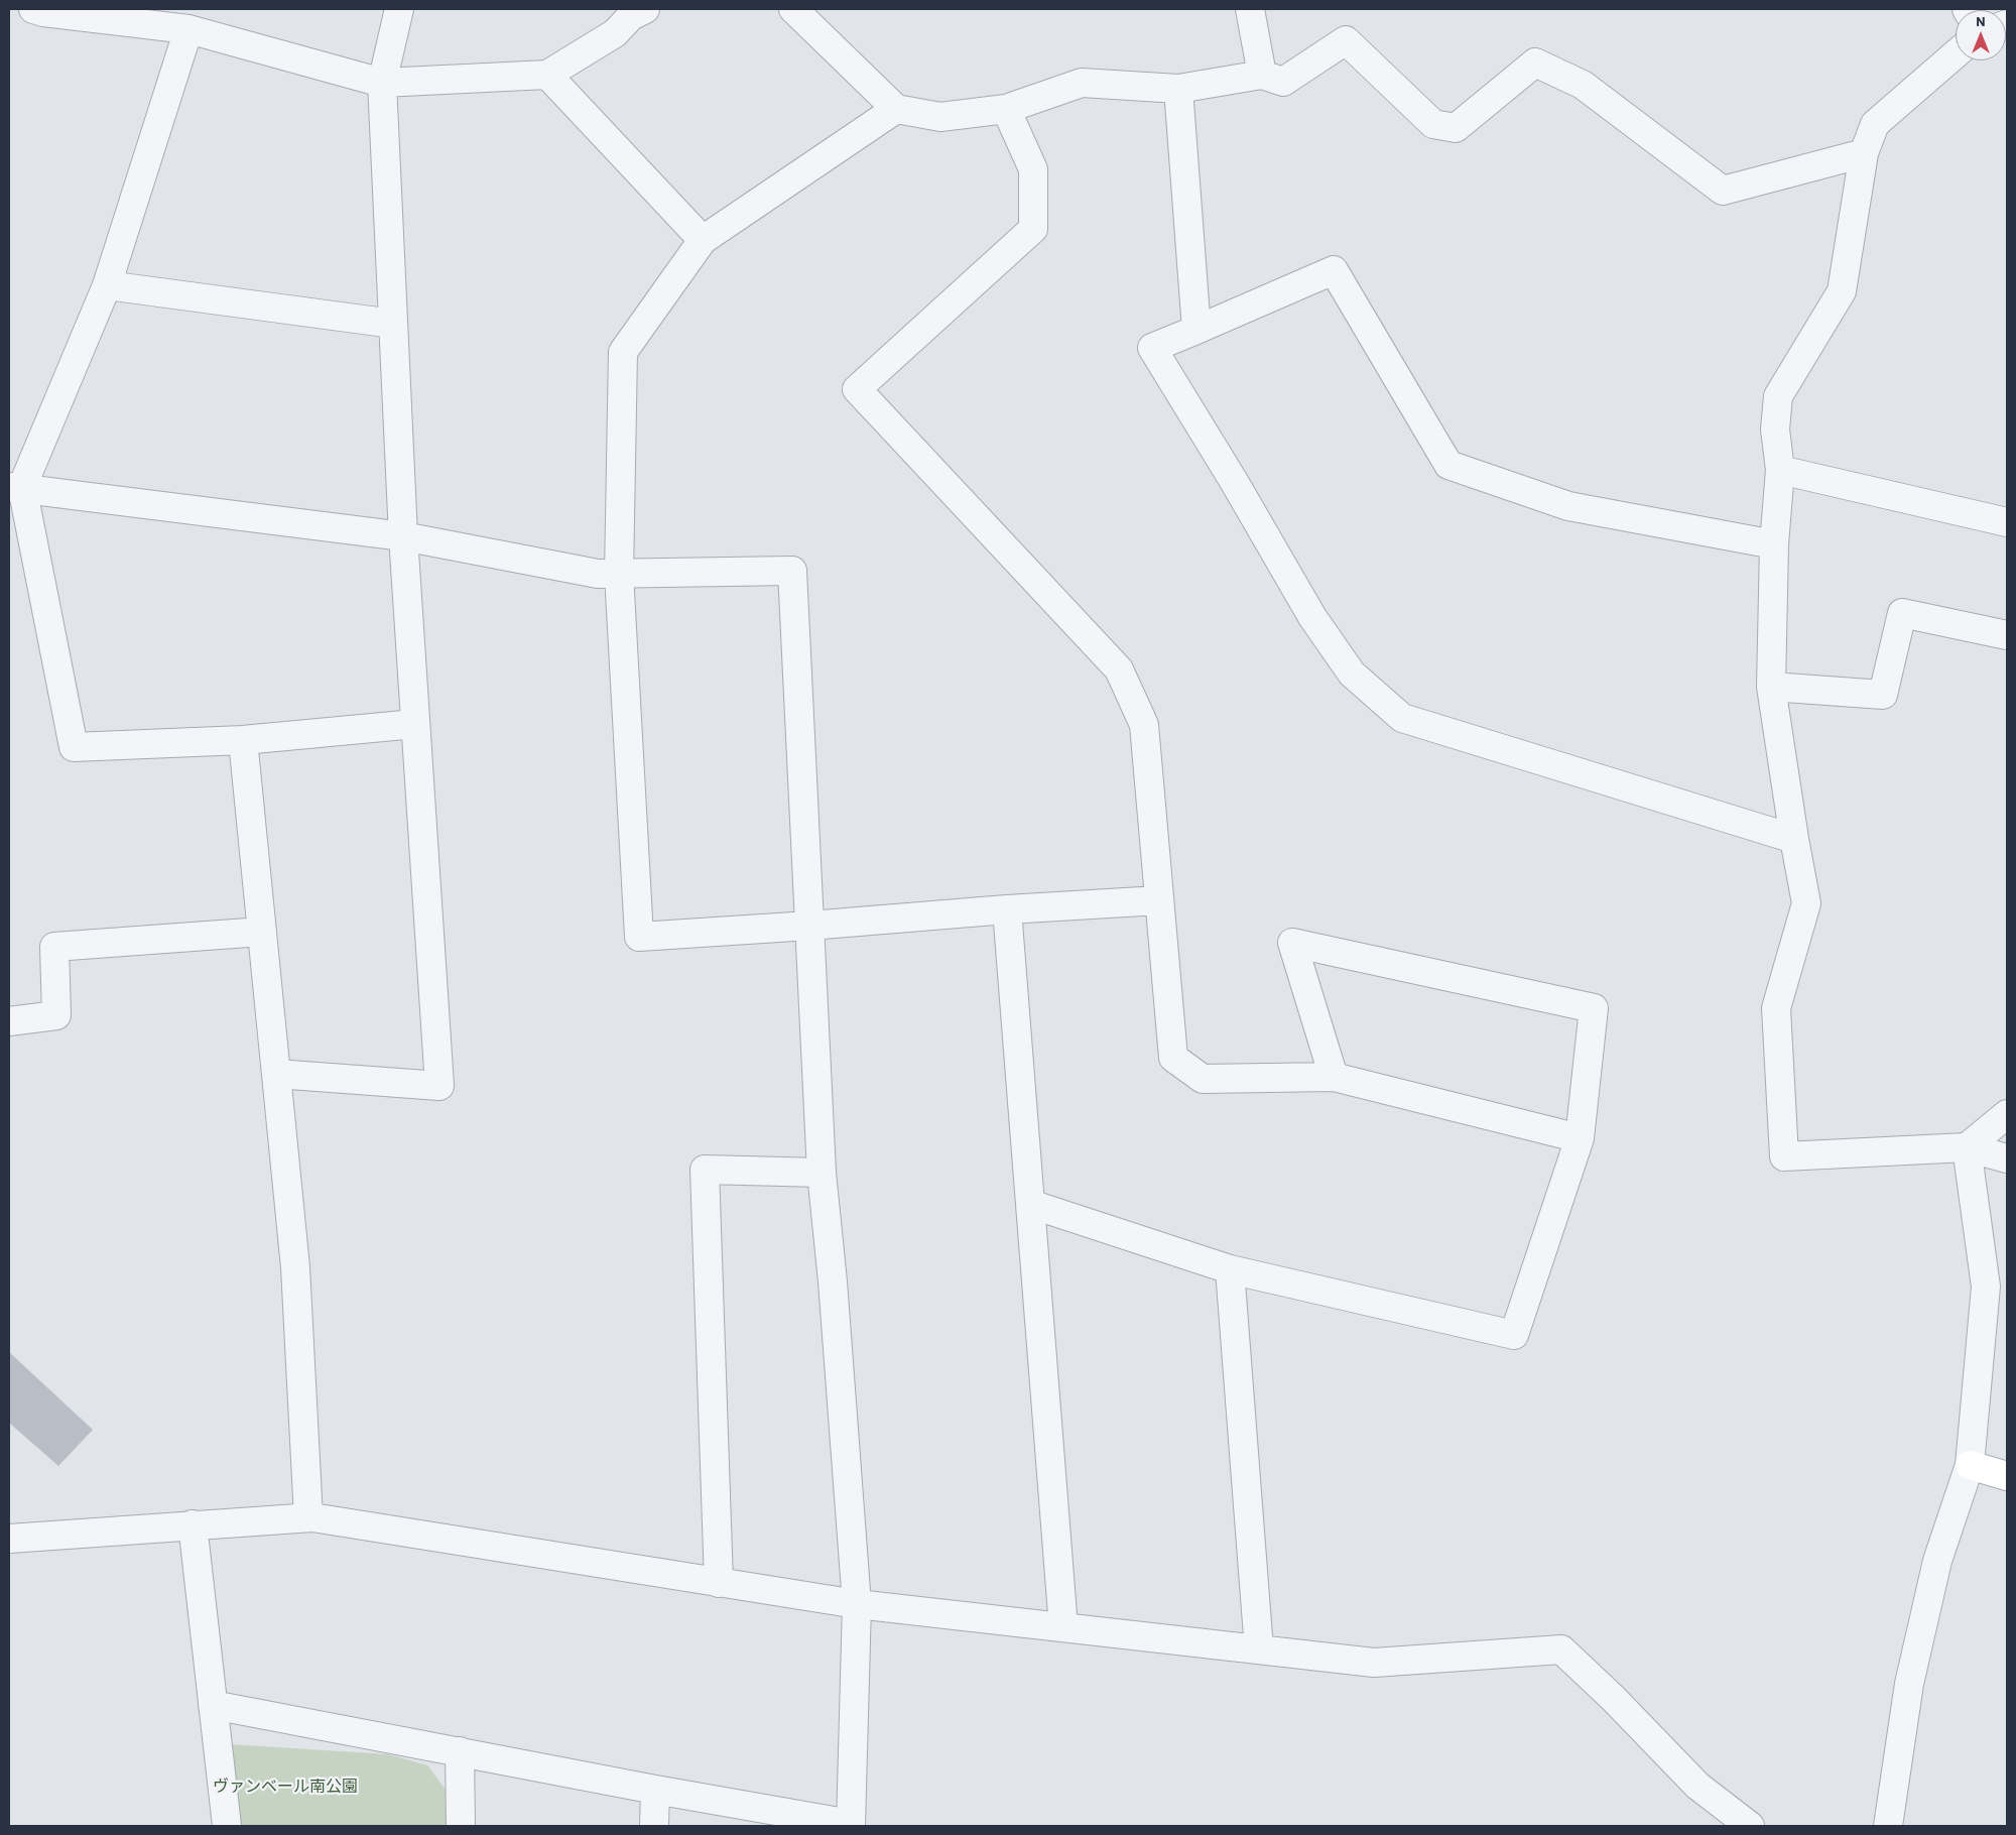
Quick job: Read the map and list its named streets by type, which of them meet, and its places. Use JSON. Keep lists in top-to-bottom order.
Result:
{
  "parks": ["ヴァンベール南公園"],
  "north": "top"
}
